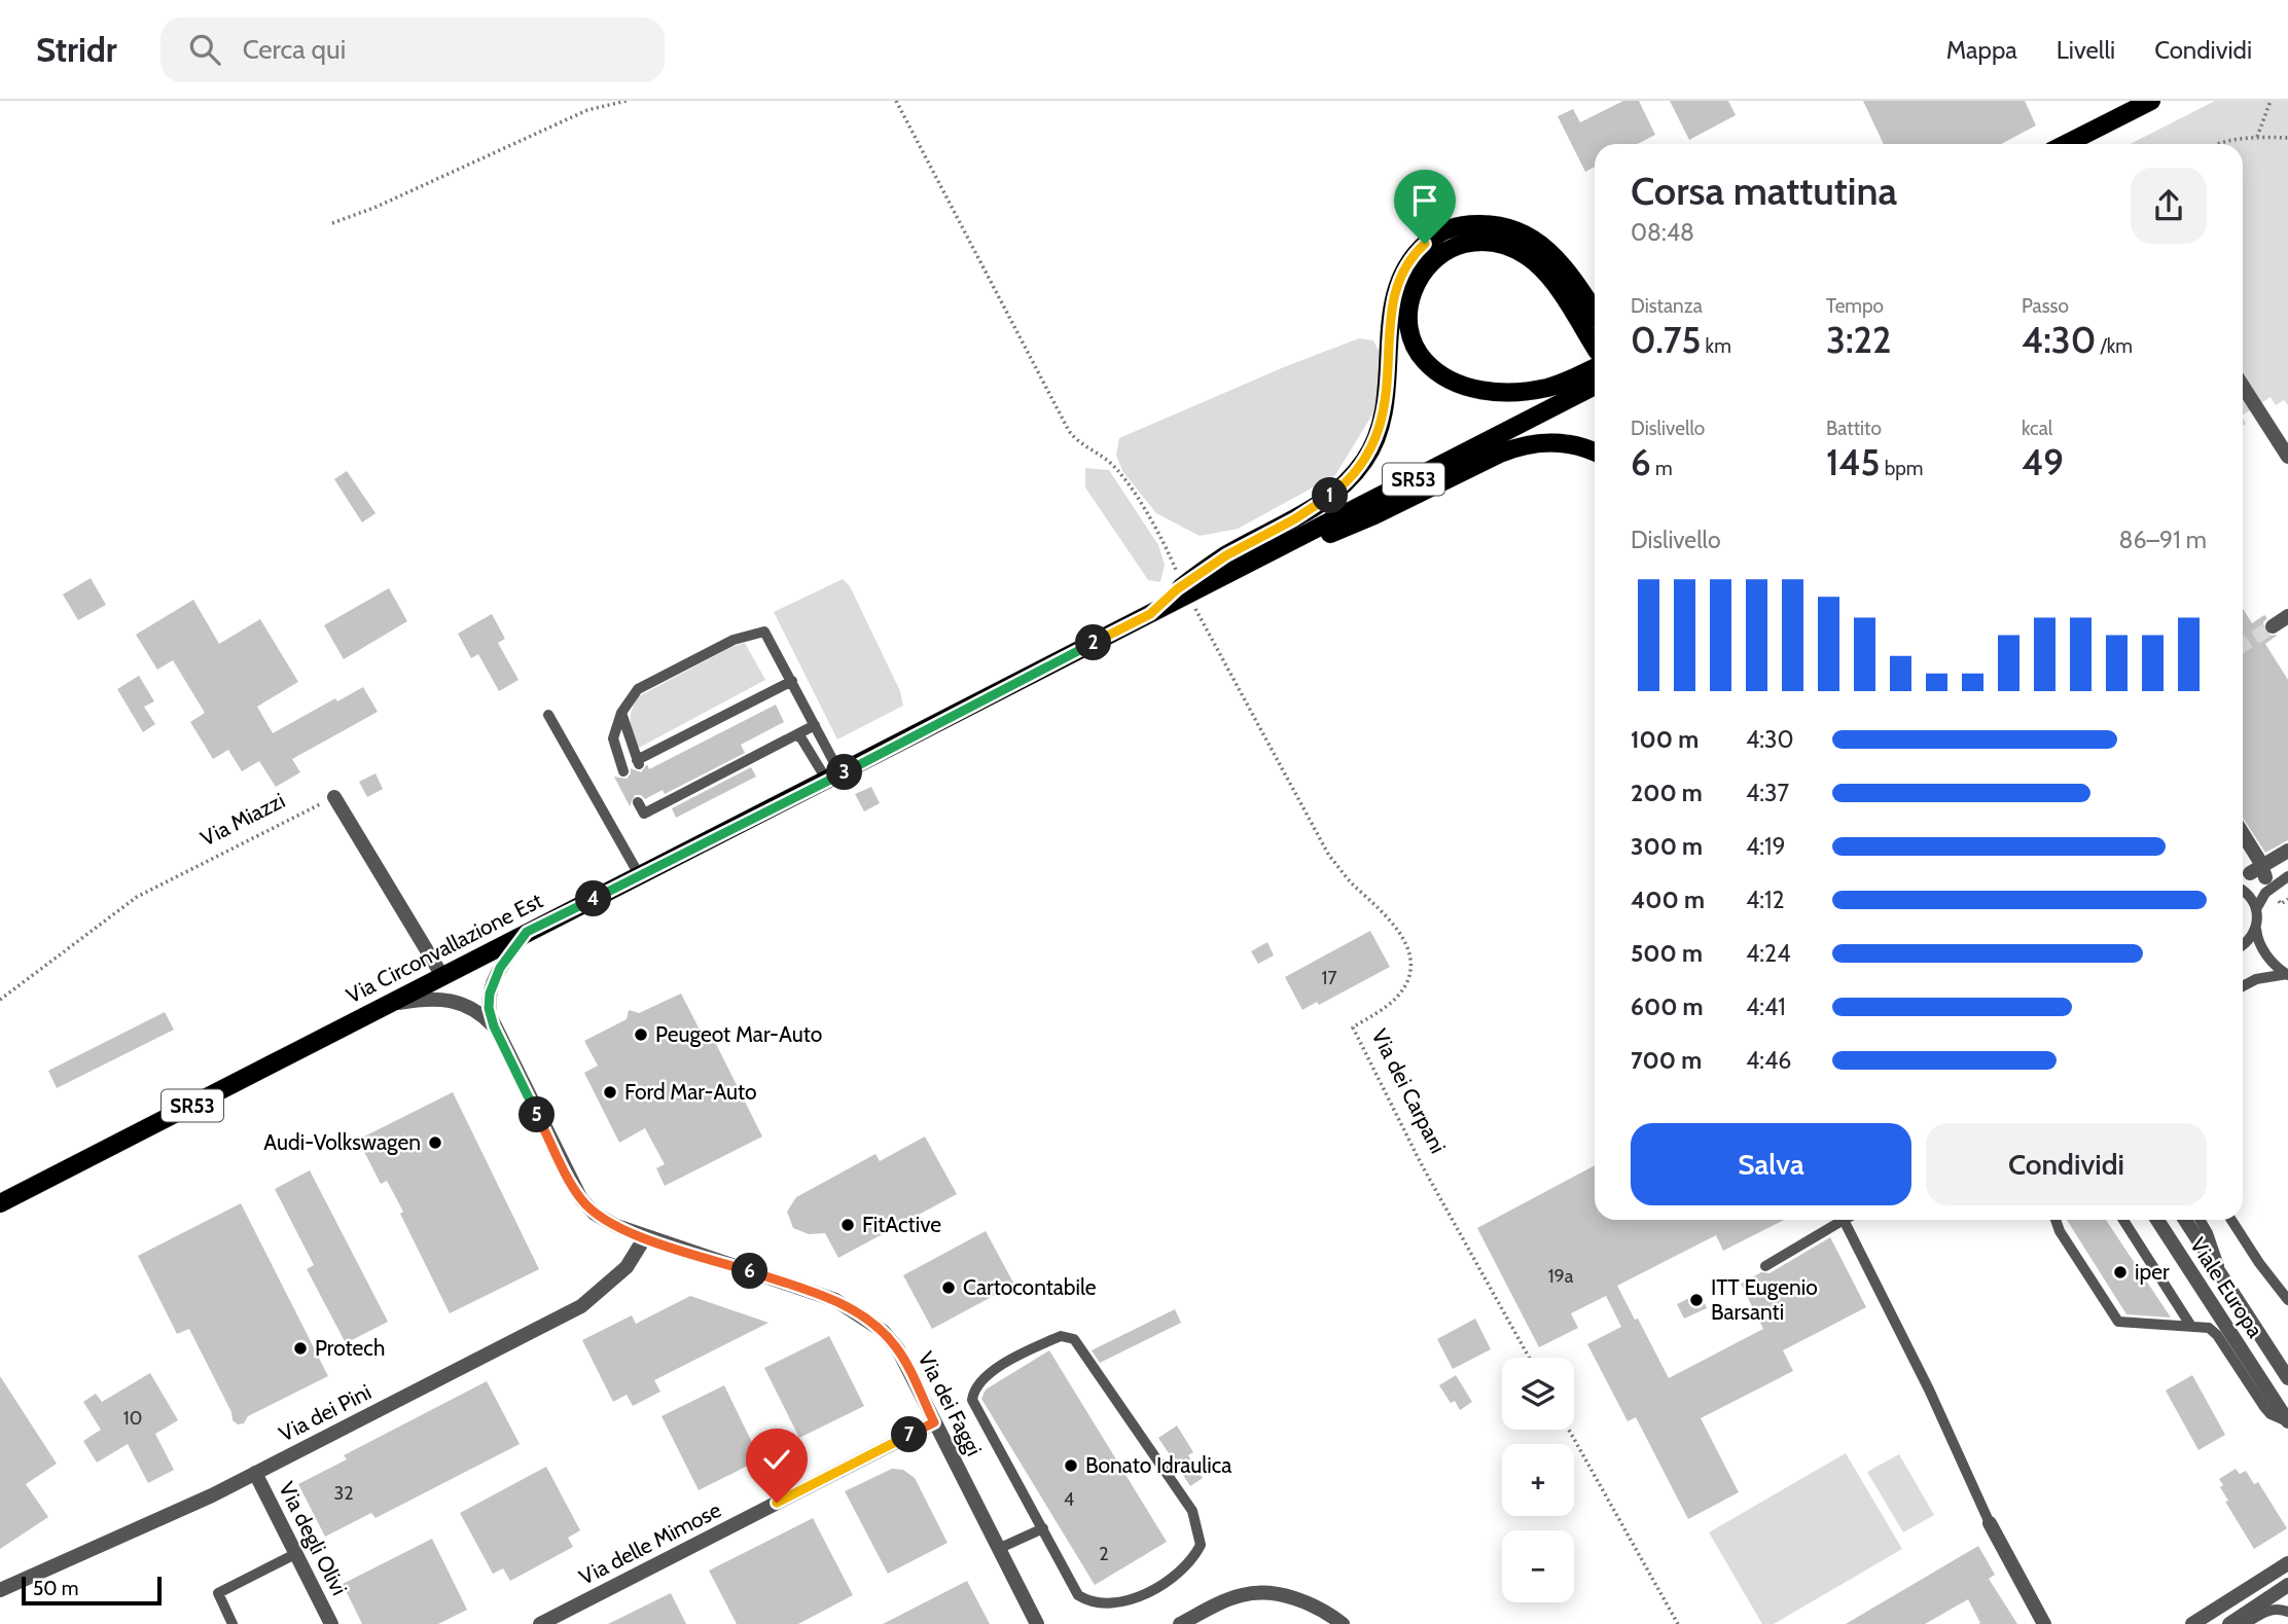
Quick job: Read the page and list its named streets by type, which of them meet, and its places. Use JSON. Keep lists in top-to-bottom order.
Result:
{
  "streets": {
    "main road": ["SR53", "Via Circonvallazione Est"],
    "street": [
      "Viale Europa",
      "Via dei Faggi",
      "Via dei Pini",
      "Via degli Olivi",
      "Via delle Mimose"
    ],
    "path": ["Via Miazzi", "Via dei Carpani"]
  },
  "crossings": [
    ["SR53", "Via Circonvallazione Est"],
    ["SR53", "Via dei Carpani"],
    ["Via Circonvallazione Est", "Via dei Carpani"],
    ["Via Circonvallazione Est", "Via dei Faggi"],
    ["Via dei Faggi", "Via dei Pini"],
    ["Via dei Faggi", "Via delle Mimose"],
    ["Via dei Pini", "Via degli Olivi"]
  ],
  "places": [
    "Peugeot Mar-Auto",
    "Ford Mar-Auto",
    "Audi-Volkswagen",
    "FitActive",
    "iper",
    "Cartocontabile",
    "ITT Eugenio Barsanti",
    "Protech",
    "Bonato Idraulica"
  ],
  "house_numbers": [
    "17",
    "19a",
    "10",
    "32",
    "4",
    "2"
  ],
  "scale_bar": "50 m",
  "page": {
    "header": "Stridr",
    "search": "Cerca qui",
    "nav": ["Mappa", "Livelli", "Condividi"],
    "heading": ["Corsa mattutina", "08:48"],
    "stats": [
      ["Distanza", "0.75 km"],
      ["Tempo", "3:22"],
      ["Passo", "4:30 /km"],
      ["Dislivello", "6 m"],
      ["Battito", "145 bpm"],
      ["kcal", "49"]
    ],
    "pins": [
      "1",
      "2",
      "3",
      "4",
      "5",
      "6",
      "7"
    ],
    "chart": ["Dislivello", "86–91 m"],
    "list": [
      {
        "name": "100 m",
        "note": "4:30"
      },
      {
        "name": "200 m",
        "note": "4:37"
      },
      {
        "name": "300 m",
        "note": "4:19"
      },
      {
        "name": "400 m",
        "note": "4:12"
      },
      {
        "name": "500 m",
        "note": "4:24"
      },
      {
        "name": "600 m",
        "note": "4:41"
      },
      {
        "name": "700 m",
        "note": "4:46"
      }
    ],
    "buttons": ["Salva", "Condividi"],
    "map_buttons": ["+", "−"],
    "scale": "50 m"
  }
}
